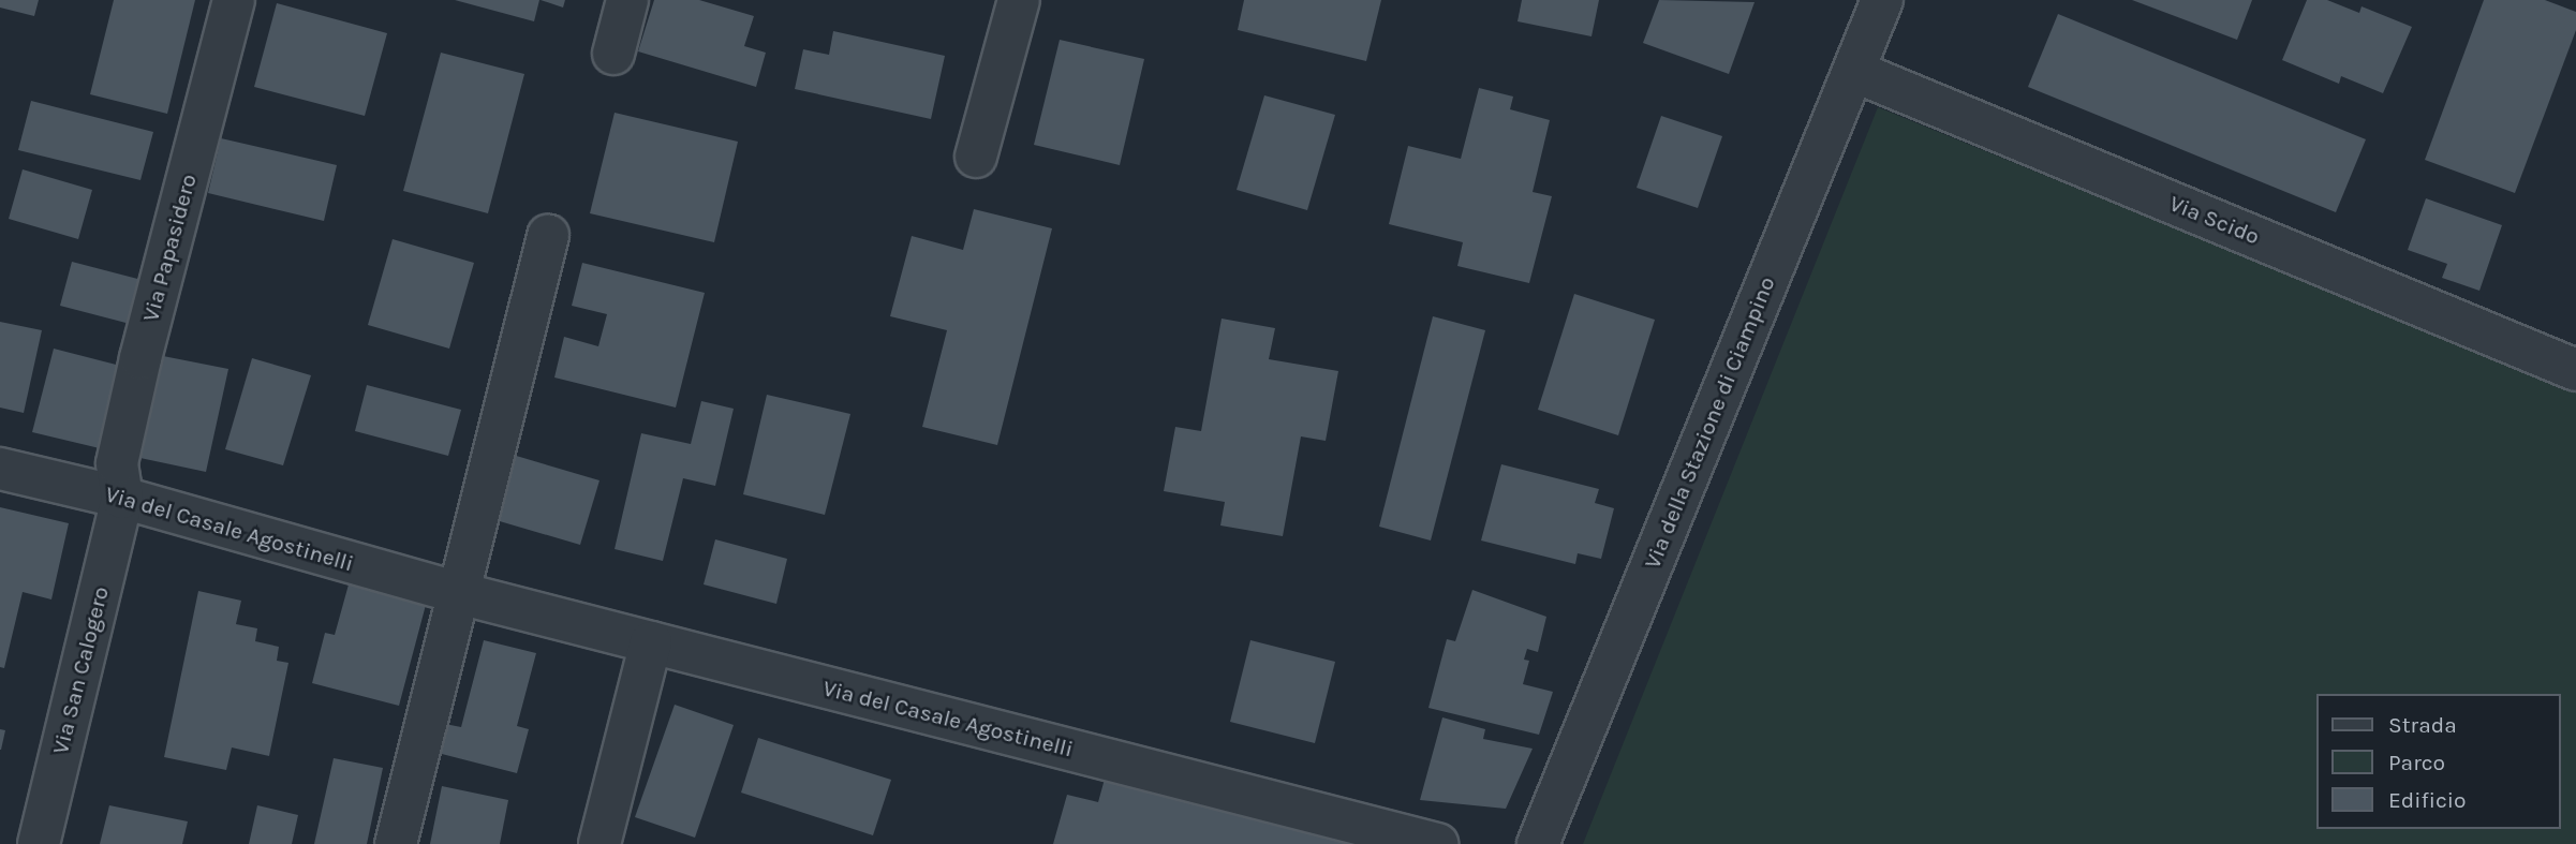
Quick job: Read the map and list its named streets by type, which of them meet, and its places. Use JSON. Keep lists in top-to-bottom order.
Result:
{
  "streets": {
    "street": [
      "Via Scido",
      "Via Papasidero",
      "Via della Stazione di Ciampino",
      "Via del Casale Agostinelli",
      "Via San Calogero"
    ]
  },
  "crossings": [
    ["Via Scido", "Via della Stazione di Ciampino"],
    ["Via Papasidero", "Via del Casale Agostinelli"],
    ["Via Papasidero", "Via San Calogero"],
    ["Via del Casale Agostinelli", "Via San Calogero"]
  ],
  "legend": ["Strada", "Parco", "Edificio"]
}
